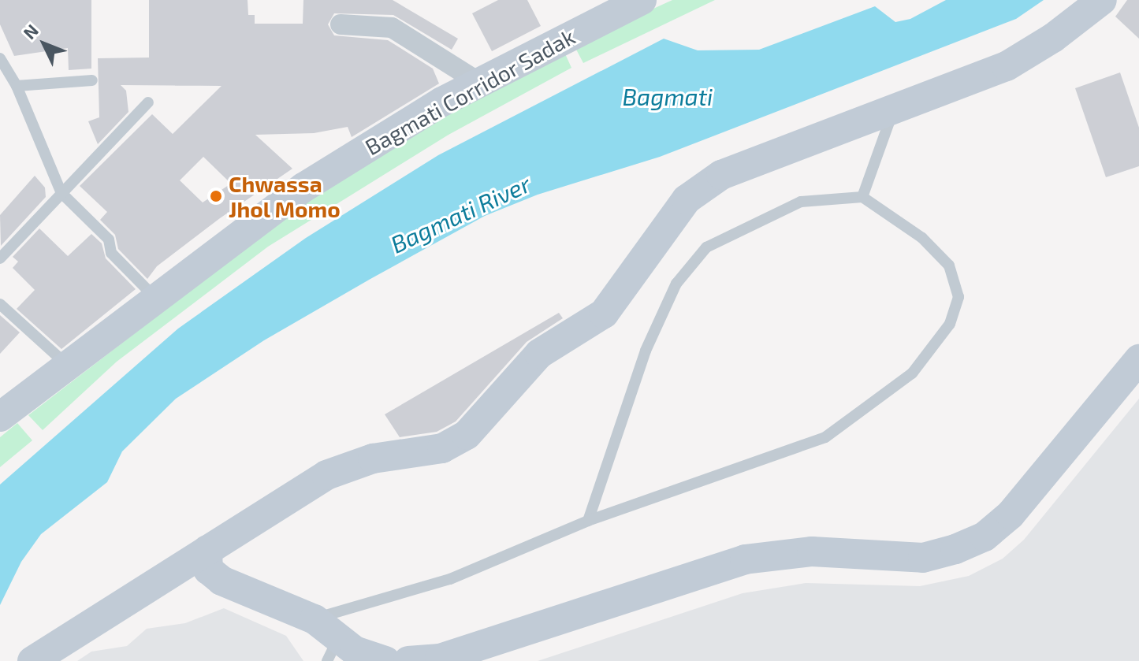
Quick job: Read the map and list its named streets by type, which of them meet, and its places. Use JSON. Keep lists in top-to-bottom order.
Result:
{
  "streets": {
    "main road": ["Bagmati Corridor Sadak"]
  },
  "water": ["Bagmati", "Bagmati River"],
  "places": ["Chwassa Jhol Momo"],
  "north": "top left"
}
